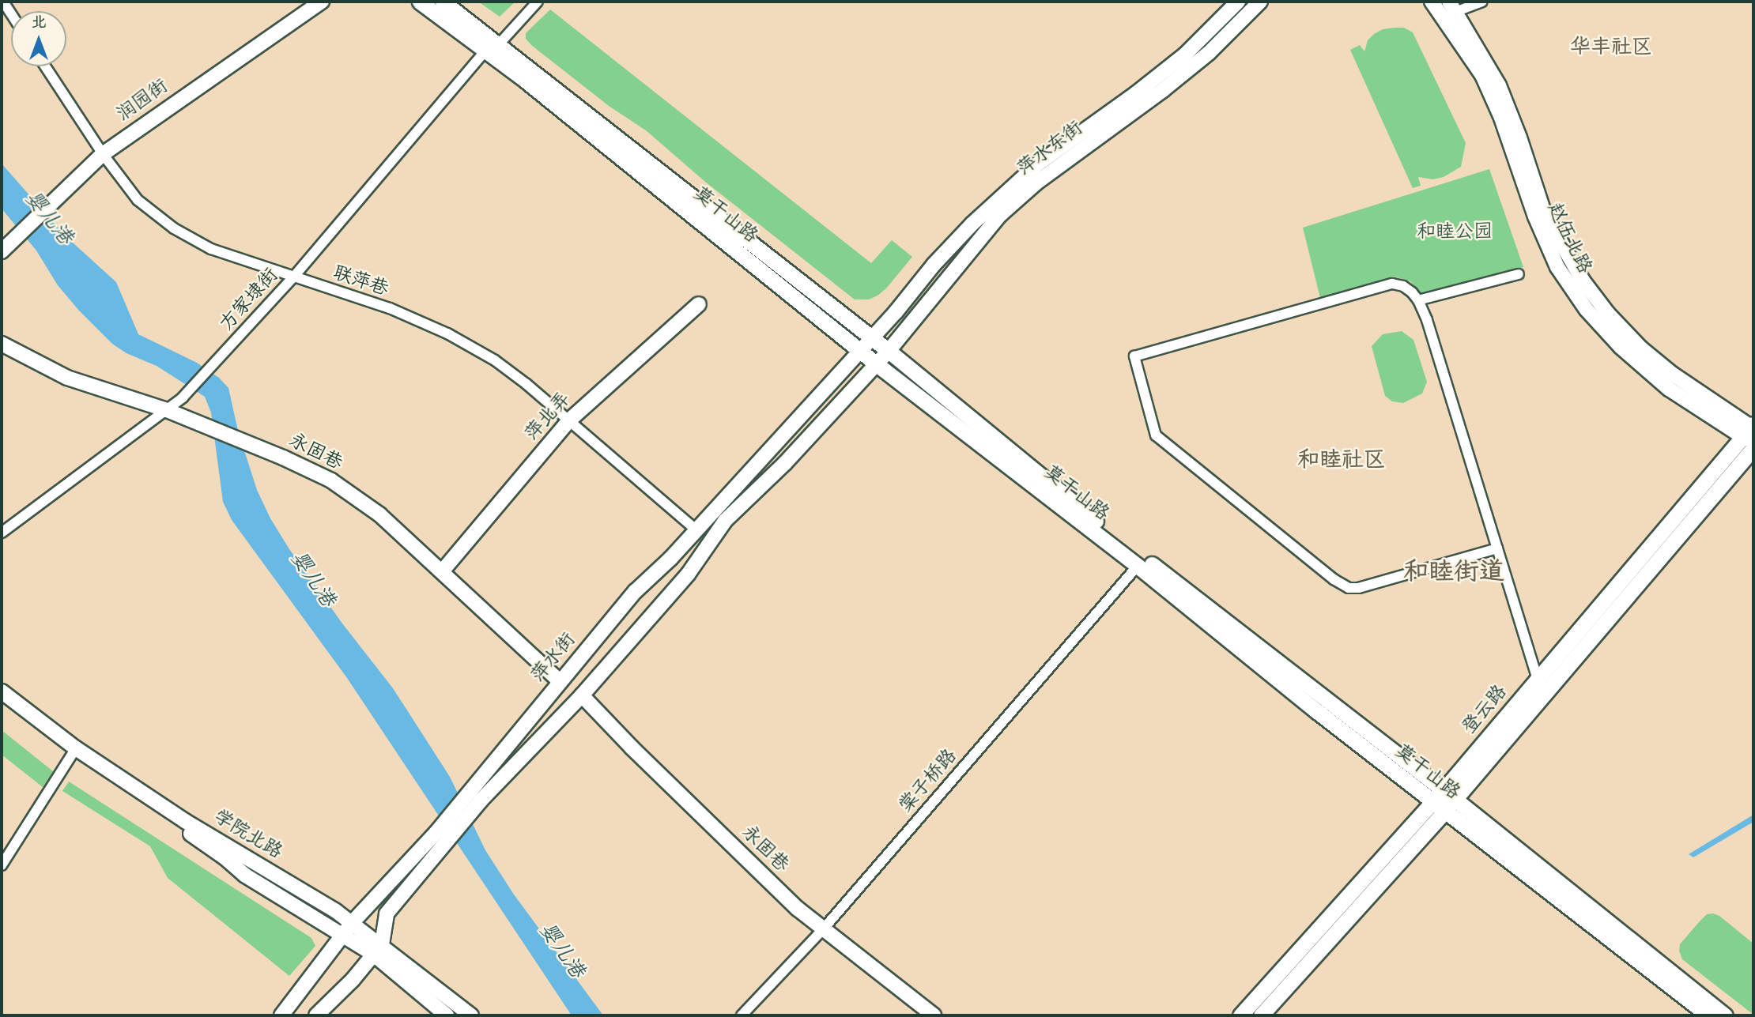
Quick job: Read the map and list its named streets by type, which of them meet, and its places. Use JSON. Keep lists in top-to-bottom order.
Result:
{
  "streets": {
    "main road": [
      "润园街",
      "萍水东街",
      "莫干山路",
      "赵伍北路",
      "萍北弄",
      "永固巷",
      "萍水街",
      "登云路",
      "学院北路"
    ],
    "street": ["联萍巷", "方家埭街", "棠子桥路"]
  },
  "crossings": [
    ["润园街", "联萍巷"],
    ["萍水东街", "莫干山路"],
    ["萍水东街", "萍水街"],
    ["莫干山路", "方家埭街"],
    ["莫干山路", "萍水街"],
    ["莫干山路", "登云路"],
    ["莫干山路", "棠子桥路"],
    ["赵伍北路", "登云路"],
    ["联萍巷", "方家埭街"],
    ["联萍巷", "萍北弄"],
    ["联萍巷", "萍水街"],
    ["方家埭街", "永固巷"],
    ["萍北弄", "永固巷"],
    ["永固巷", "萍水街"],
    ["永固巷", "棠子桥路"],
    ["萍水街", "学院北路"]
  ],
  "districts": ["华丰社区", "和睦社区", "和睦街道"],
  "water": ["婴儿港"],
  "parks": ["和睦公园"],
  "north": "top"
}
